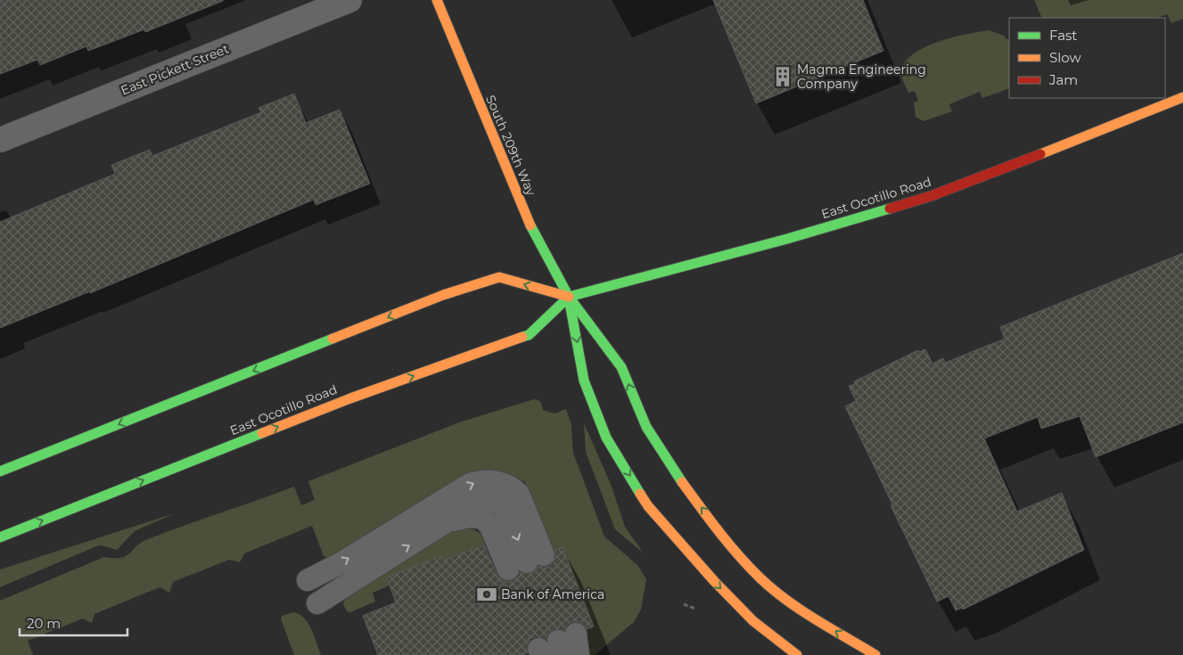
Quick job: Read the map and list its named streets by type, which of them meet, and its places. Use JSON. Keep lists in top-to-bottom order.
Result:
{
  "streets": {
    "main road": ["South 209th Way", "East Ocotillo Road"],
    "street": ["East Pickett Street"]
  },
  "crossings": [
    ["South 209th Way", "East Ocotillo Road"]
  ],
  "places": {
    "building": ["Magma Engineering Company"],
    "bank": ["Bank of America"]
  },
  "legend": ["Fast", "Slow", "Jam"],
  "scale_bar": "20 m"
}
